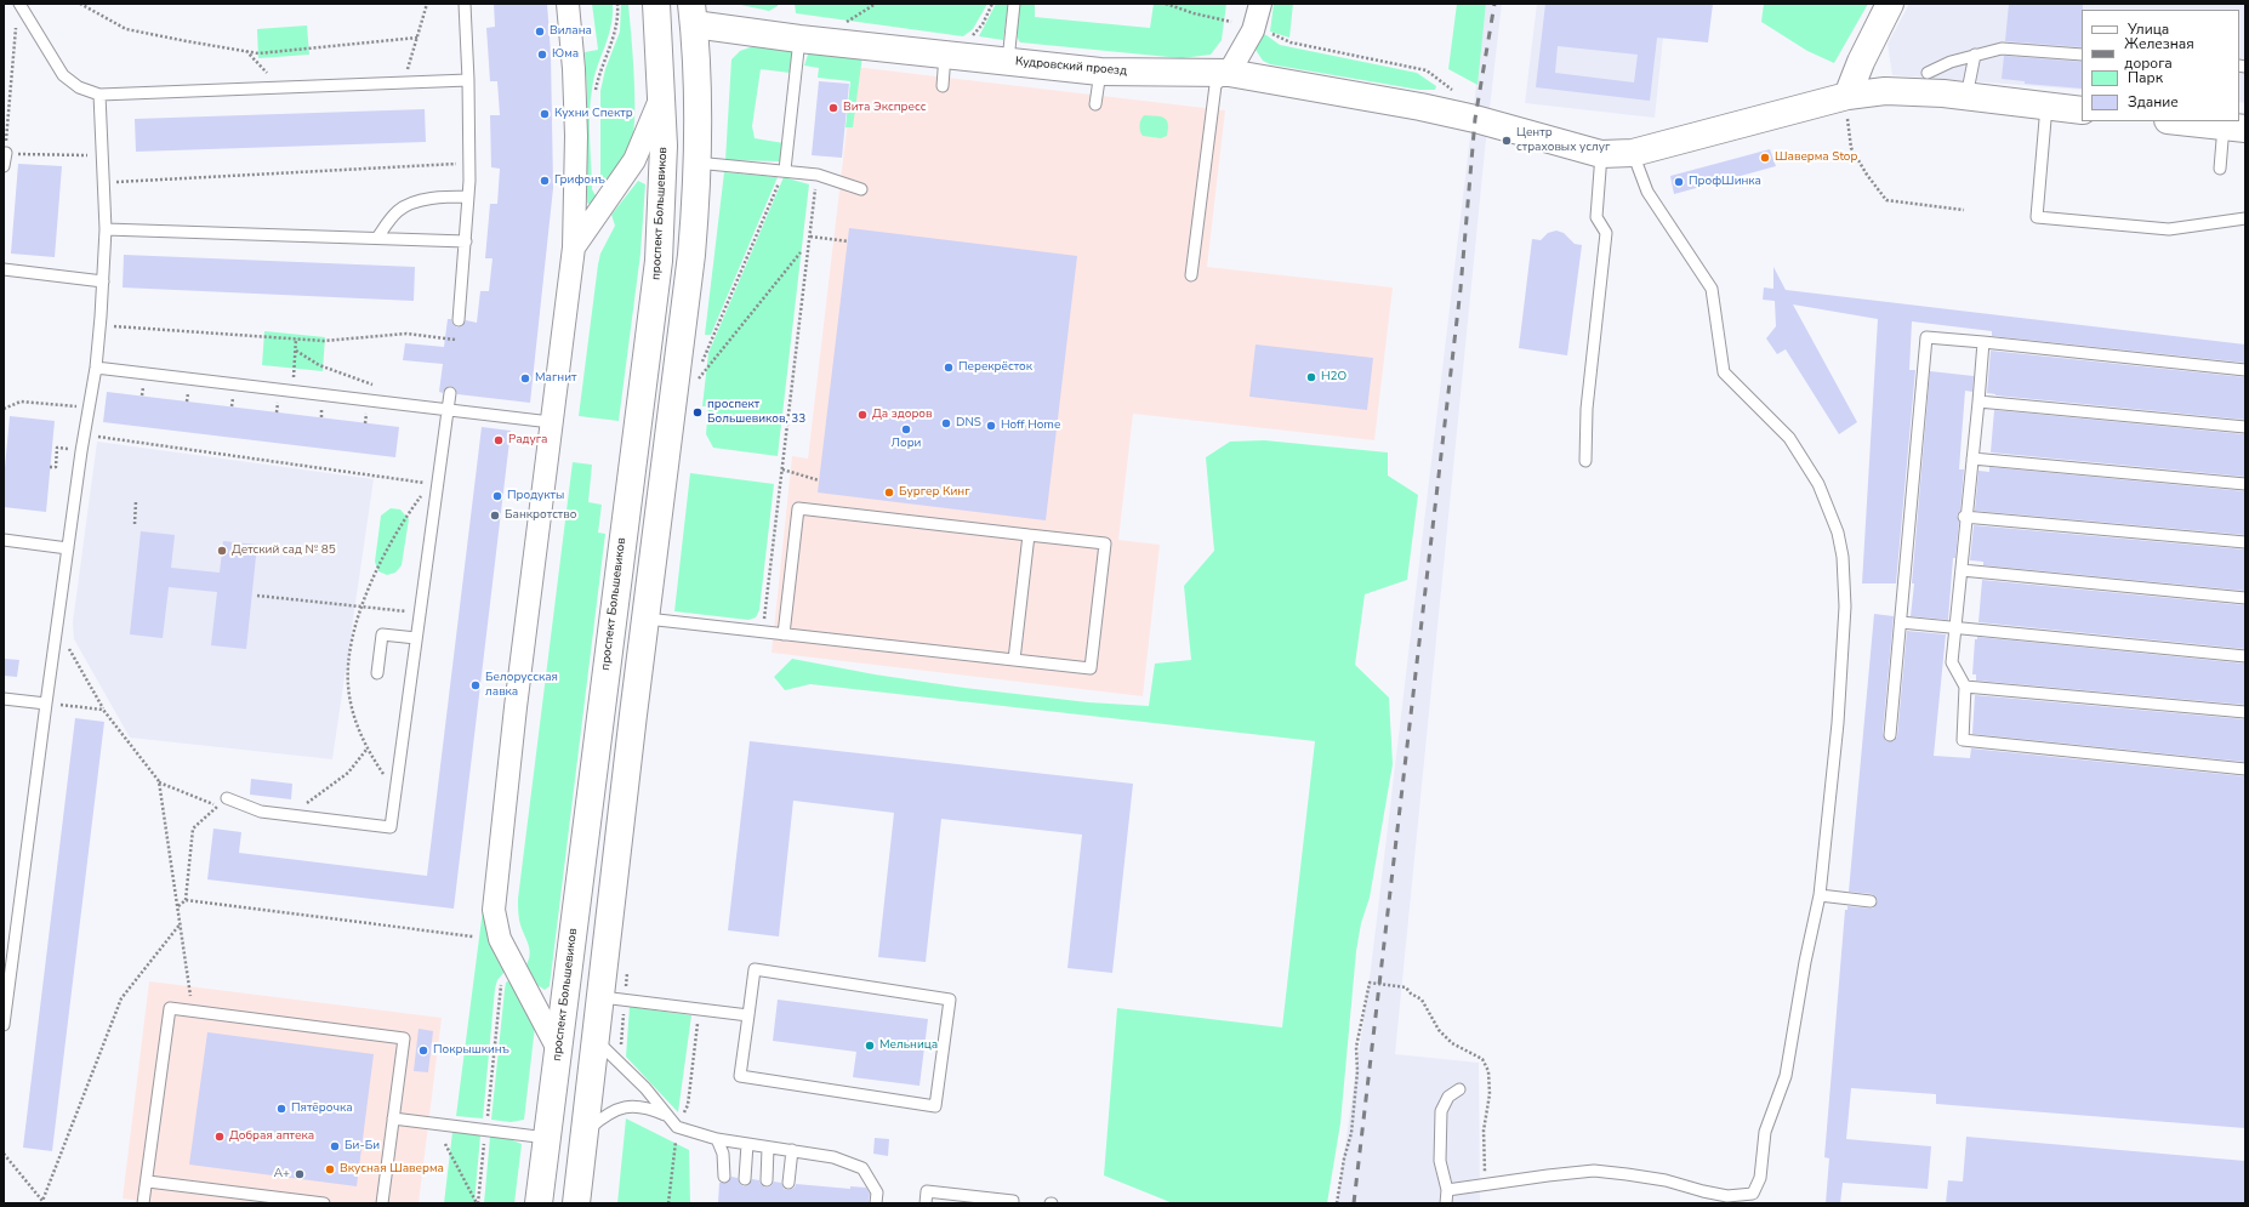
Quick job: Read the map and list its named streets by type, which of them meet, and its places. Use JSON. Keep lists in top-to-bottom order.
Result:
{
  "streets": {
    "main road": ["Кудровский проезд", "проспект Большевиков"]
  },
  "places": [
    "Вилана",
    "Юма",
    "Вита Экспресс",
    "Кухни Спектр",
    "Центр страховых услуг",
    "Шаверма Stop",
    "Грифонъ",
    "ПрофШинка",
    "Перекрёсток",
    "H2O",
    "Магнит",
    "проспект Большевиков, 33",
    "Да здоров",
    "DNS",
    "Hoff Home",
    "Лори",
    "Радуга",
    "Бургер Кинг",
    "Продукты",
    "Банкротство",
    "Детский сад № 85",
    "Белорусская лавка",
    "Мельница",
    "Покрышкинъ",
    "Пятёрочка",
    "Добрая аптека",
    "Би-Би",
    "Вкусная Шаверма",
    "А+"
  ],
  "legend": [
    "Улица",
    "Железная дорога",
    "Парк",
    "Здание"
  ]
}
